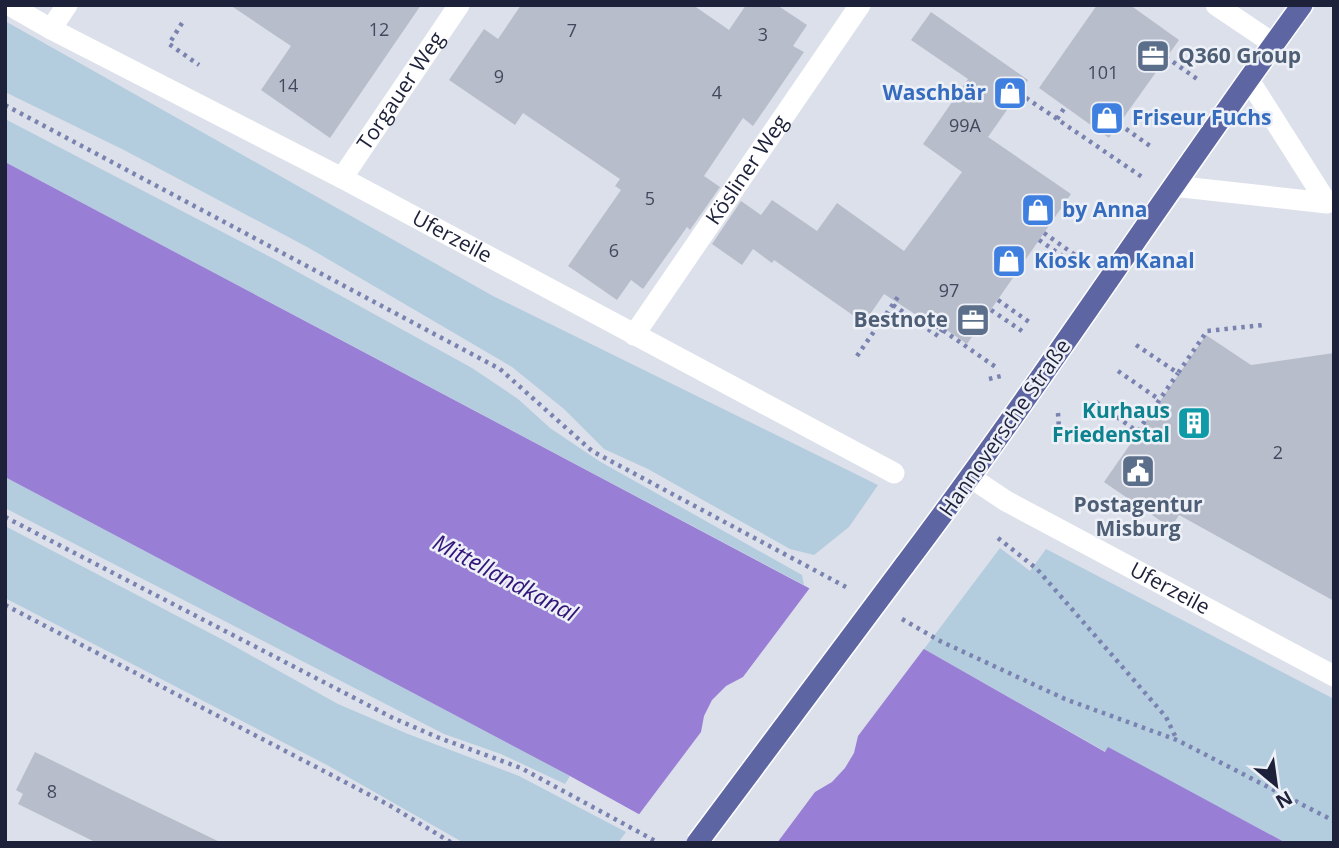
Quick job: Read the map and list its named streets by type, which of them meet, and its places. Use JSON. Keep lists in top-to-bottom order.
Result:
{
  "streets": {
    "main road": ["Hannoversche Straße"],
    "street": ["Torgauer Weg", "Kösliner Weg", "Uferzeile"]
  },
  "crossings": [
    ["Torgauer Weg", "Uferzeile"],
    ["Kösliner Weg", "Uferzeile"],
    ["Uferzeile", "Hannoversche Straße"]
  ],
  "water": ["Mittellandkanal"],
  "places": {
    "office": ["Q360 Group", "Bestnote"],
    "shop": [
      "Waschbär",
      "Friseur Fuchs",
      "by Anna",
      "Kiosk am Kanal"
    ],
    "building": ["Kurhaus Friedenstal"],
    "public building": ["Postagentur Misburg"]
  },
  "house_numbers": [
    "12",
    "7",
    "3",
    "101",
    "9",
    "14",
    "4",
    "99A",
    "5",
    "6",
    "97",
    "2",
    "8"
  ],
  "north": "bottom right"
}
